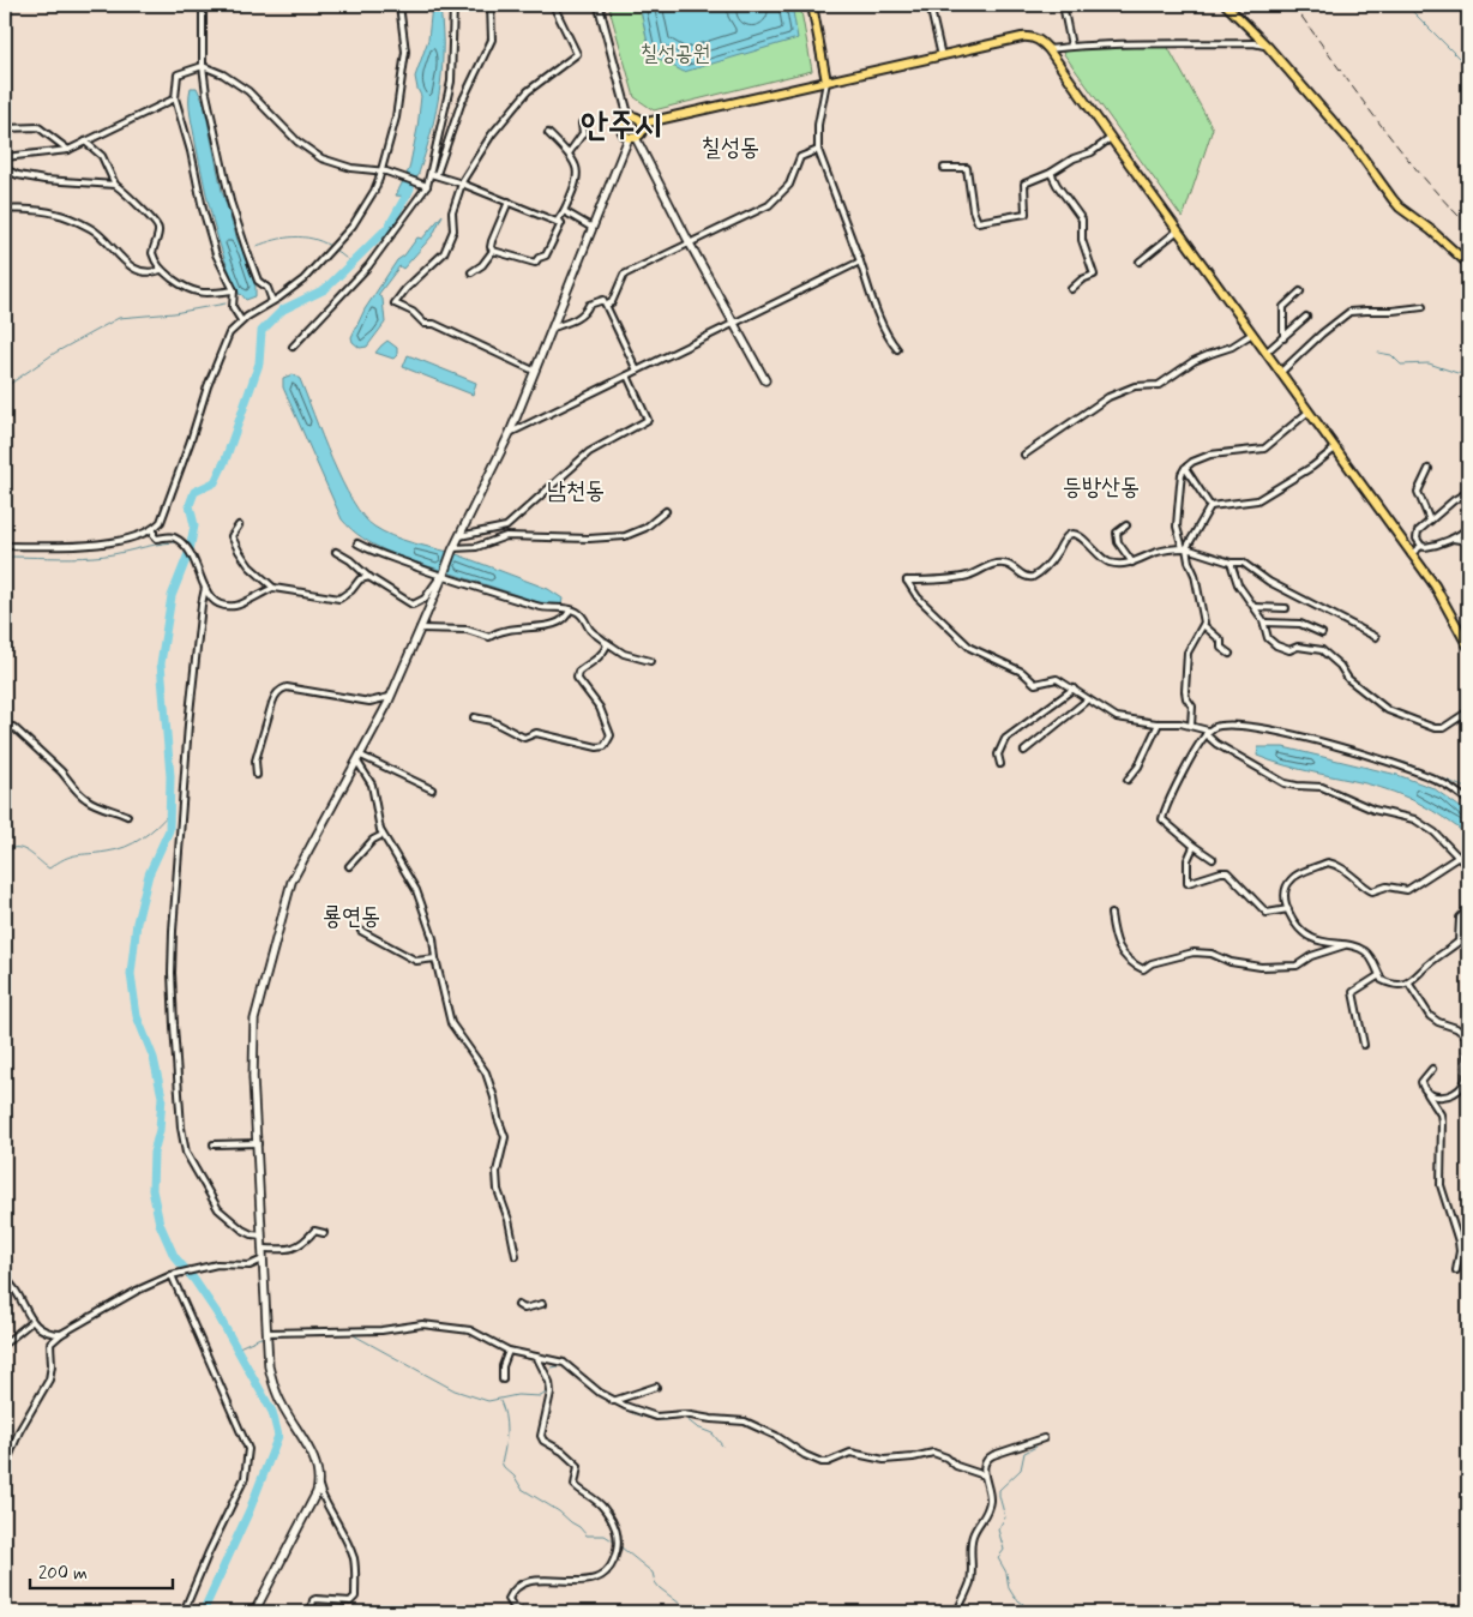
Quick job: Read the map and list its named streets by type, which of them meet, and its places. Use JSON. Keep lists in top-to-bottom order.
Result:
{
  "districts": [
    "안주시",
    "칠성동",
    "등방산동",
    "남천동",
    "룡연동"
  ],
  "parks": ["칠성공원"],
  "scale_bar": "200 m"
}
